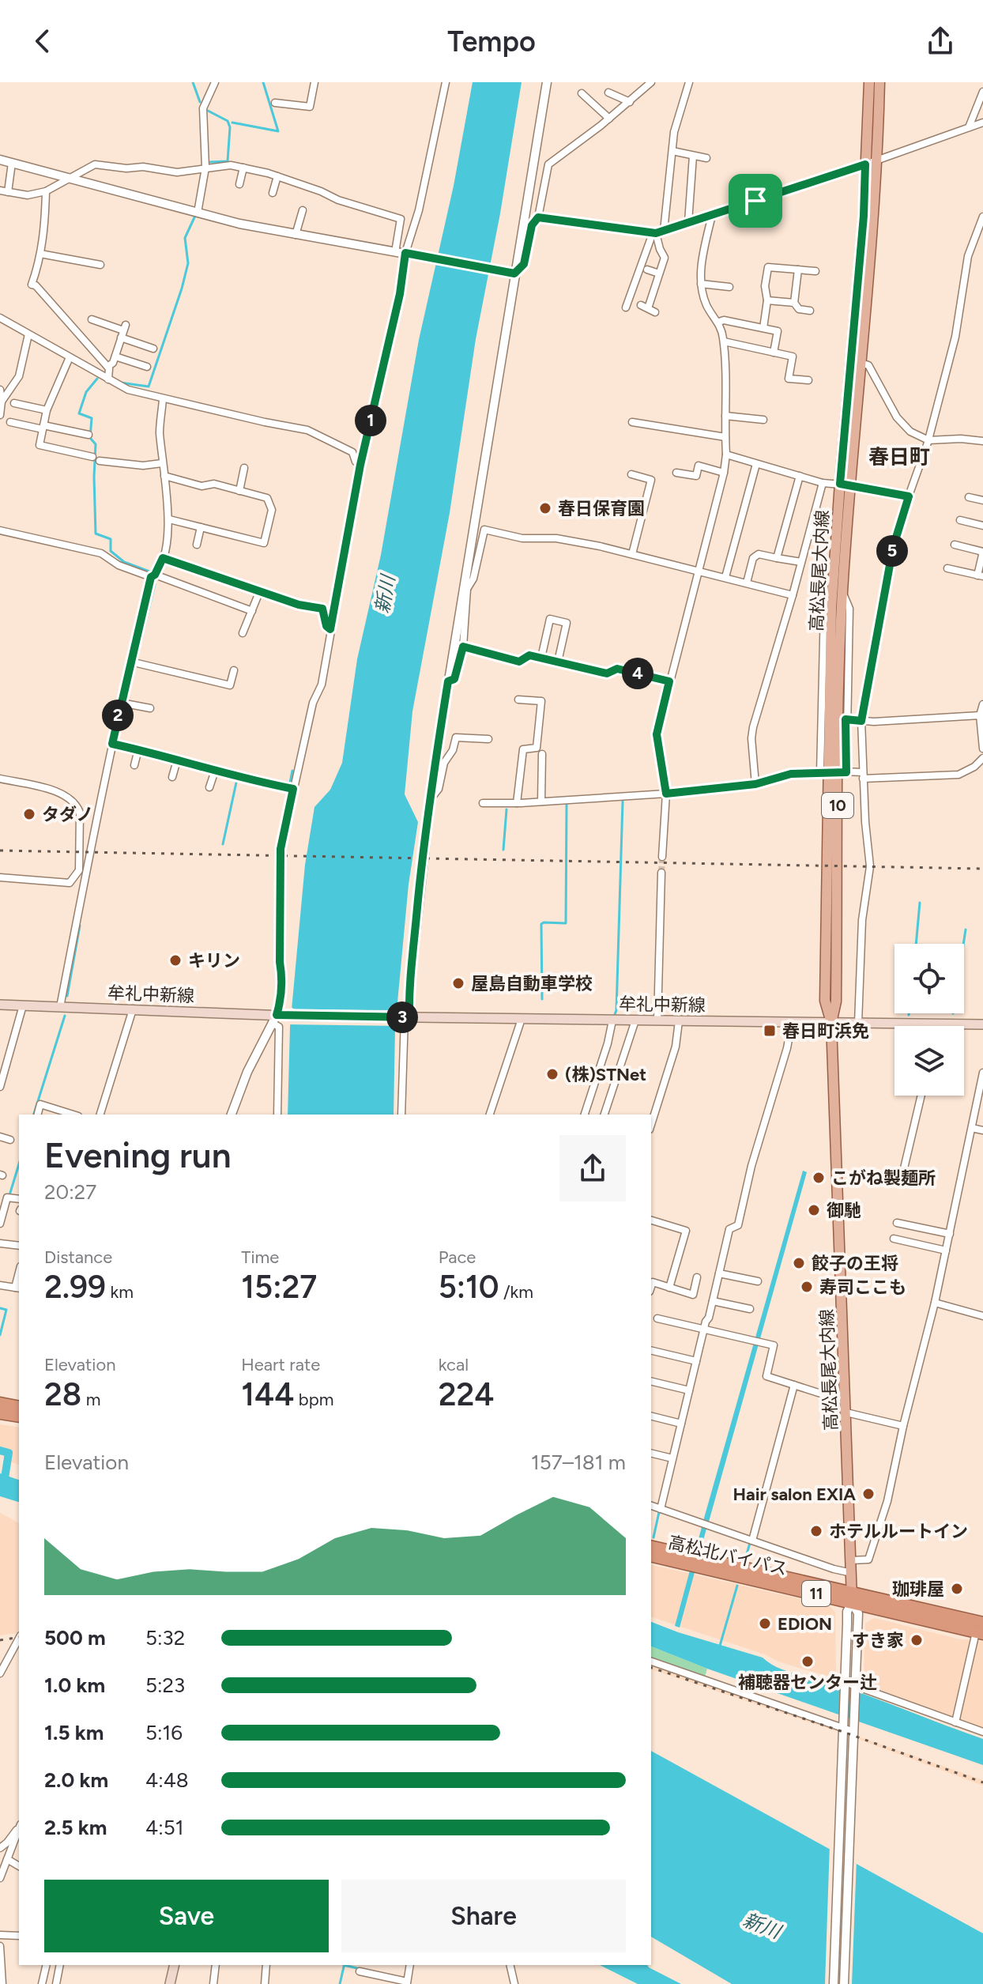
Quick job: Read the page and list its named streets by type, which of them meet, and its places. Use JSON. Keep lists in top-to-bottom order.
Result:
{
  "streets": {
    "highway": ["高松北バイパス", "11"],
    "main road": ["高松長尾大内線", "10", "牟礼中新線"]
  },
  "crossings": [
    ["高松長尾大内線", "牟礼中新線"],
    ["高松長尾大内線", "高松北バイパス"]
  ],
  "districts": ["春日町"],
  "water": ["新川"],
  "places": {
    "other": [
      "春日保育園",
      "タダノ",
      "キリン",
      "屋島自動車学校",
      "(株)STNet",
      "こがね製麺所",
      "御馳",
      "餃子の王将",
      "寿司ここも",
      "Hair salon EXIA",
      "ホテルルートイン",
      "珈琲屋",
      "EDION",
      "すき家",
      "補聴器センター辻"
    ],
    "transit": ["春日町浜免"]
  },
  "page": {
    "header": "Tempo",
    "pins": [
      "1",
      "5",
      "4",
      "2",
      "3"
    ],
    "heading": ["Evening run", "20:27"],
    "stats": [
      ["Distance", "2.99 km"],
      ["Time", "15:27"],
      ["Pace", "5:10 /km"],
      ["Elevation", "28 m"],
      ["Heart rate", "144 bpm"],
      ["kcal", "224"]
    ],
    "chart": ["Elevation", "157–181 m"],
    "list": [
      {
        "name": "500 m",
        "note": "5:32"
      },
      {
        "name": "1.0 km",
        "note": "5:23"
      },
      {
        "name": "1.5 km",
        "note": "5:16"
      },
      {
        "name": "2.0 km",
        "note": "4:48"
      },
      {
        "name": "2.5 km",
        "note": "4:51"
      }
    ],
    "buttons": ["Save", "Share"]
  }
}
